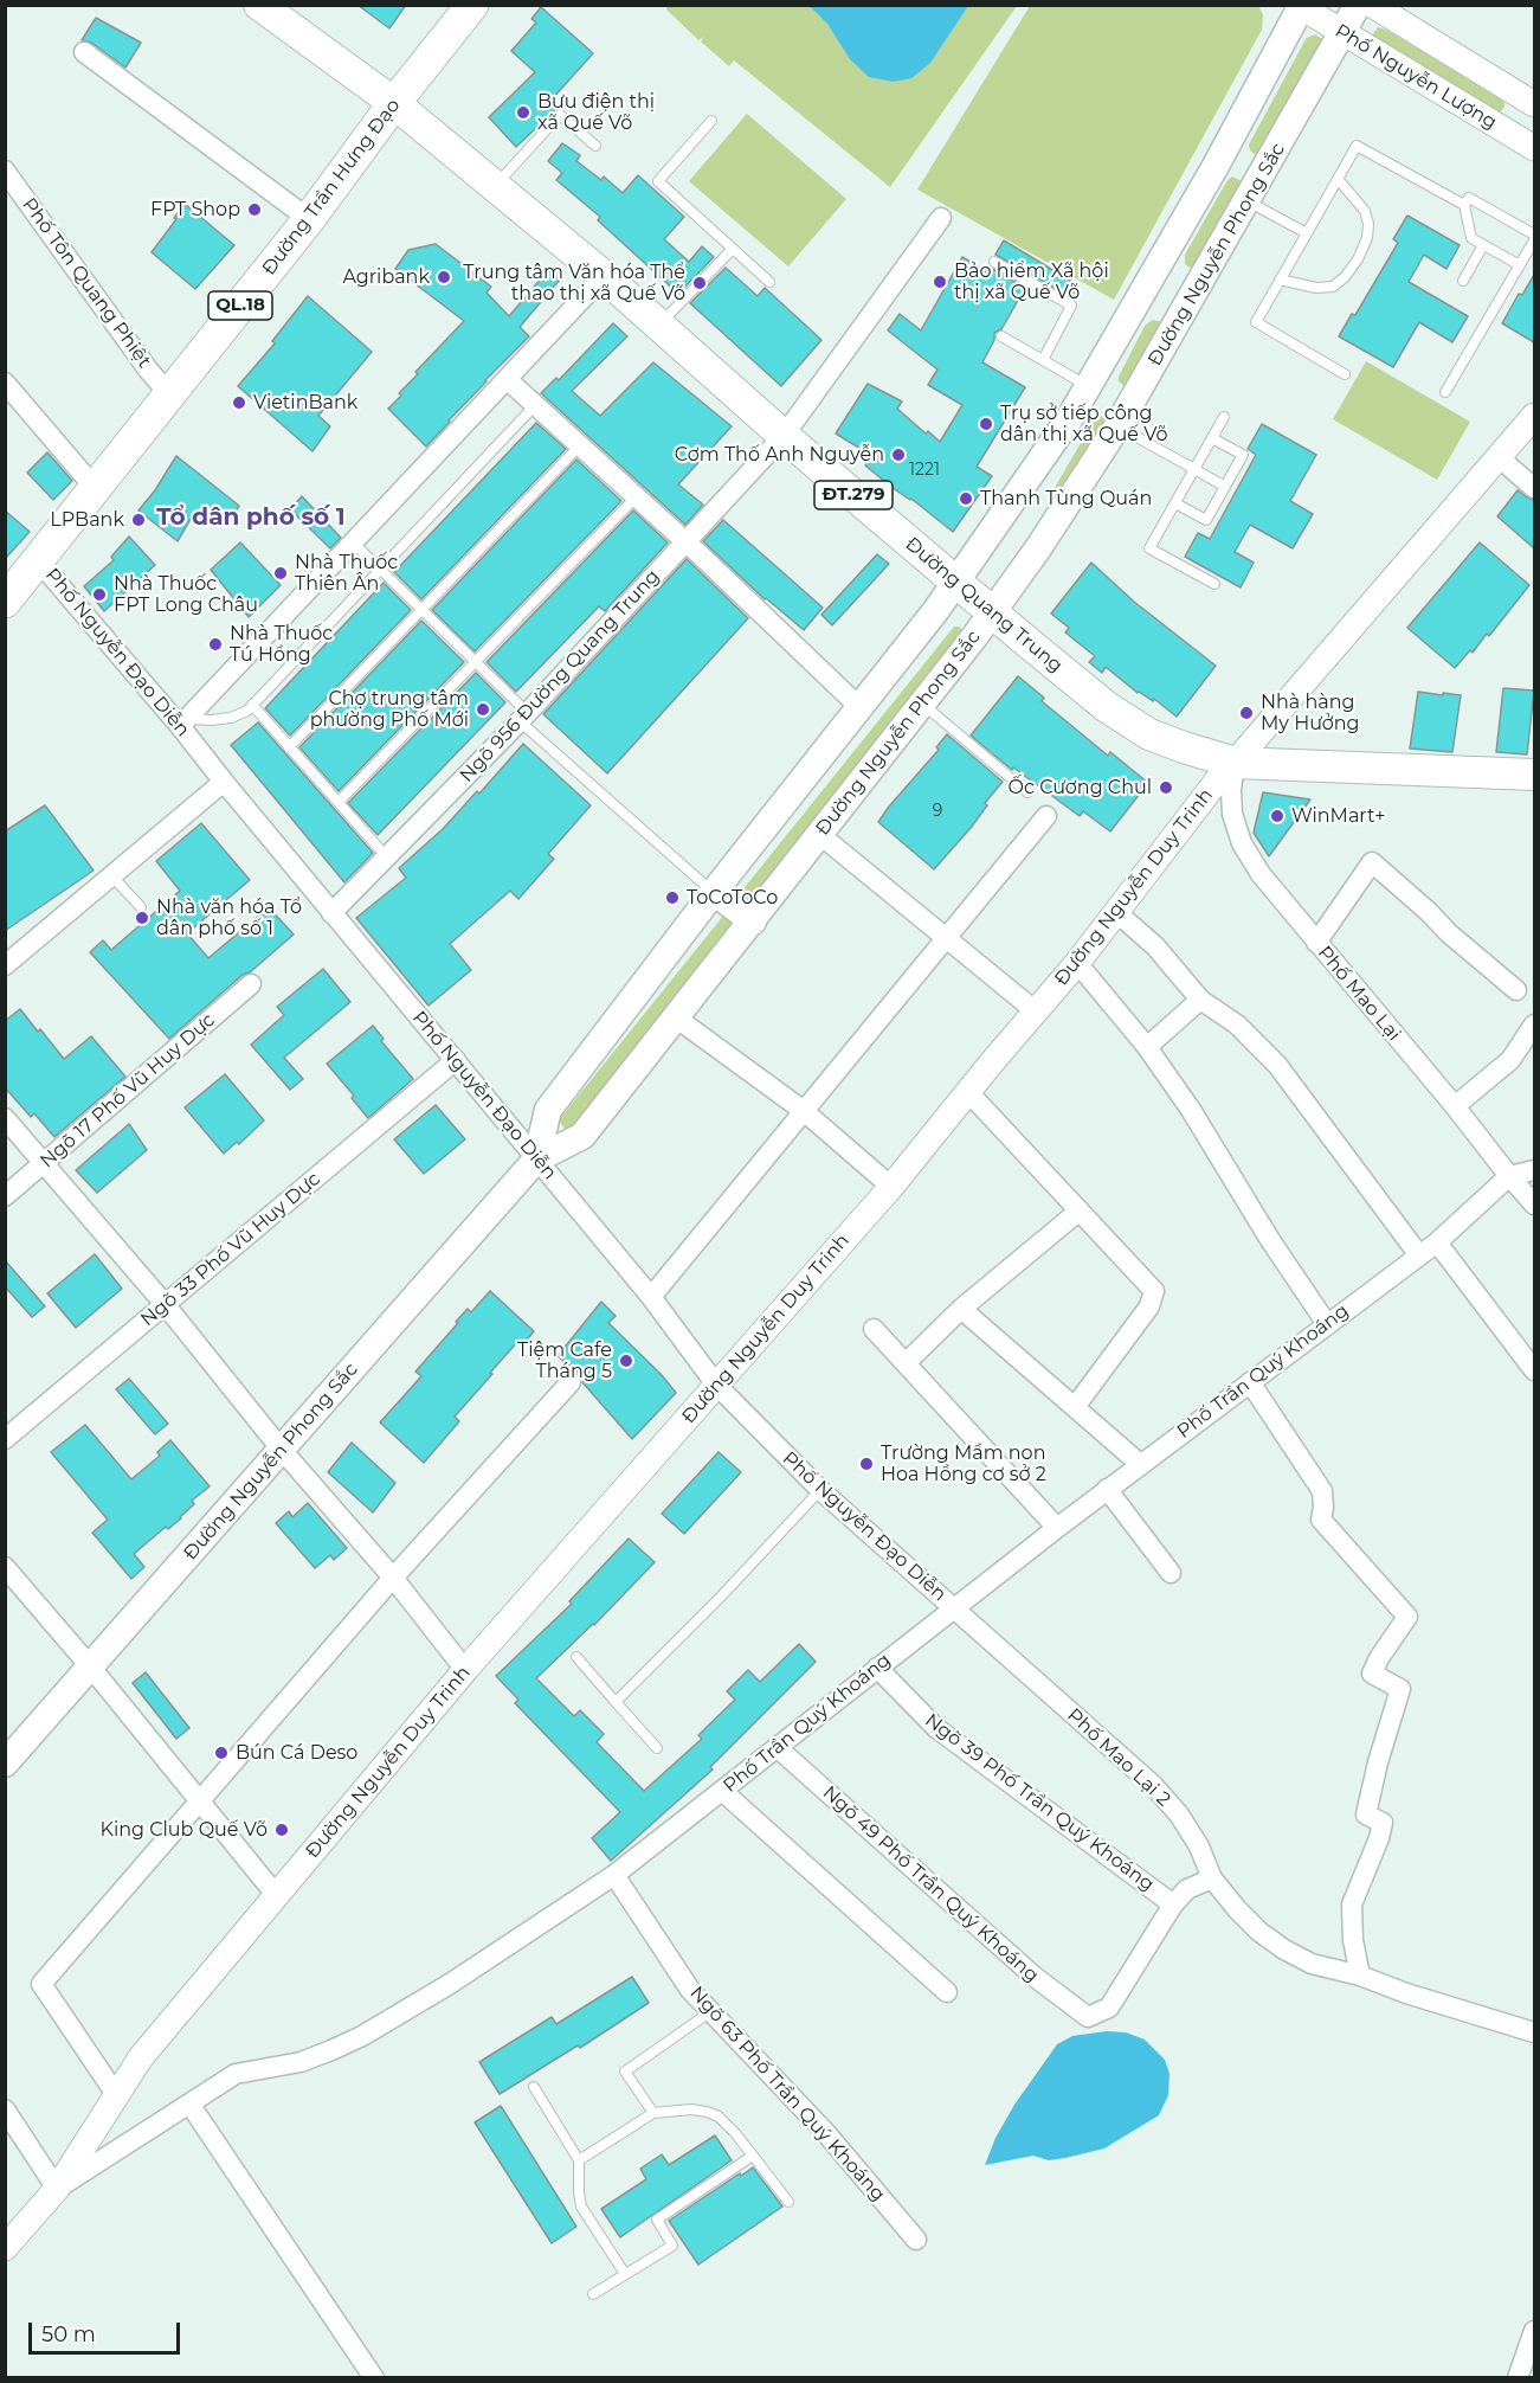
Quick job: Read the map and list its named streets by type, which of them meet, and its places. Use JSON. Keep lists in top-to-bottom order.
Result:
{
  "streets": {
    "highway": ["Đường Trần Hưng Đạo", "QL.18"],
    "main road": ["Đường Nguyễn Phong Sắc", "ĐT.279", "Đường Quang Trung"],
    "street": [
      "Phố Nguyễn Lượng",
      "Phố Tôn Quang Phiệt",
      "Phố Nguyễn Đạo Diễn",
      "Ngõ 956 Đường Quang Trung",
      "Đường Nguyễn Duy Trinh",
      "Phố Mao Lại",
      "Ngõ 17 Phố Vũ Huy Dực",
      "Ngõ 33 Phố Vũ Huy Dực",
      "Phố Trần Quý Khoáng",
      "Phố Mao Lại 2",
      "Ngõ 39 Phố Trần Quý Khoáng",
      "Ngõ 49 Phố Trần Quý Khoáng",
      "Ngõ 63 Phố Trần Quý Khoáng"
    ]
  },
  "crossings": [
    ["Phố Nguyễn Lượng", "Đường Nguyễn Phong Sắc"],
    ["Đường Trần Hưng Đạo", "Phố Tôn Quang Phiệt"],
    ["Đường Trần Hưng Đạo", "Đường Quang Trung"],
    ["Đường Trần Hưng Đạo", "Phố Nguyễn Đạo Diễn"],
    ["Đường Nguyễn Phong Sắc", "Đường Quang Trung"],
    ["Đường Nguyễn Phong Sắc", "Phố Nguyễn Đạo Diễn"],
    ["Đường Quang Trung", "Ngõ 956 Đường Quang Trung"],
    ["Đường Quang Trung", "Đường Nguyễn Duy Trinh"],
    ["Đường Quang Trung", "Phố Mao Lại"],
    ["Phố Nguyễn Đạo Diễn", "Ngõ 956 Đường Quang Trung"],
    ["Phố Nguyễn Đạo Diễn", "Đường Nguyễn Duy Trinh"],
    ["Phố Nguyễn Đạo Diễn", "Ngõ 33 Phố Vũ Huy Dực"],
    ["Phố Nguyễn Đạo Diễn", "Phố Trần Quý Khoáng"],
    ["Phố Nguyễn Đạo Diễn", "Phố Mao Lại 2"],
    ["Đường Nguyễn Duy Trinh", "Phố Mao Lại"],
    ["Đường Nguyễn Duy Trinh", "Phố Trần Quý Khoáng"],
    ["Phố Mao Lại", "Phố Trần Quý Khoáng"],
    ["Phố Trần Quý Khoáng", "Phố Mao Lại 2"],
    ["Phố Trần Quý Khoáng", "Ngõ 39 Phố Trần Quý Khoáng"],
    ["Phố Trần Quý Khoáng", "Ngõ 49 Phố Trần Quý Khoáng"],
    ["Phố Trần Quý Khoáng", "Ngõ 63 Phố Trần Quý Khoáng"],
    ["Ngõ 39 Phố Trần Quý Khoáng", "Ngõ 49 Phố Trần Quý Khoáng"]
  ],
  "districts": ["Tổ dân phố số 1"],
  "places": [
    "Bưu điện thị xã Quế Võ",
    "FPT Shop",
    "Agribank",
    "Bảo hiểm Xã hội thị xã Quế Võ",
    "Trung tâm Văn hóa Thể thao thị xã Quế Võ",
    "VietinBank",
    "Trụ sở tiếp công dân thị xã Quế Võ",
    "Cơm Thố Anh Nguyễn",
    "Thanh Tùng Quán",
    "LPBank",
    "Nhà Thuốc Thiên Ân",
    "Nhà Thuốc FPT Long Châu",
    "Nhà Thuốc Tú Hồng",
    "Chợ trung tâm phường Phố Mới",
    "Nhà hàng My Hưởng",
    "Ốc Cương Chul",
    "WinMart+",
    "ToCoToCo",
    "Nhà văn hóa Tổ dân phố số 1",
    "Tiệm Cafe Tháng 5",
    "Trường Mầm non Hoa Hồng cơ sở 2",
    "Bún Cá Deso",
    "King Club Quế Võ"
  ],
  "house_numbers": ["1221", "9"],
  "scale_bar": "50 m"
}
